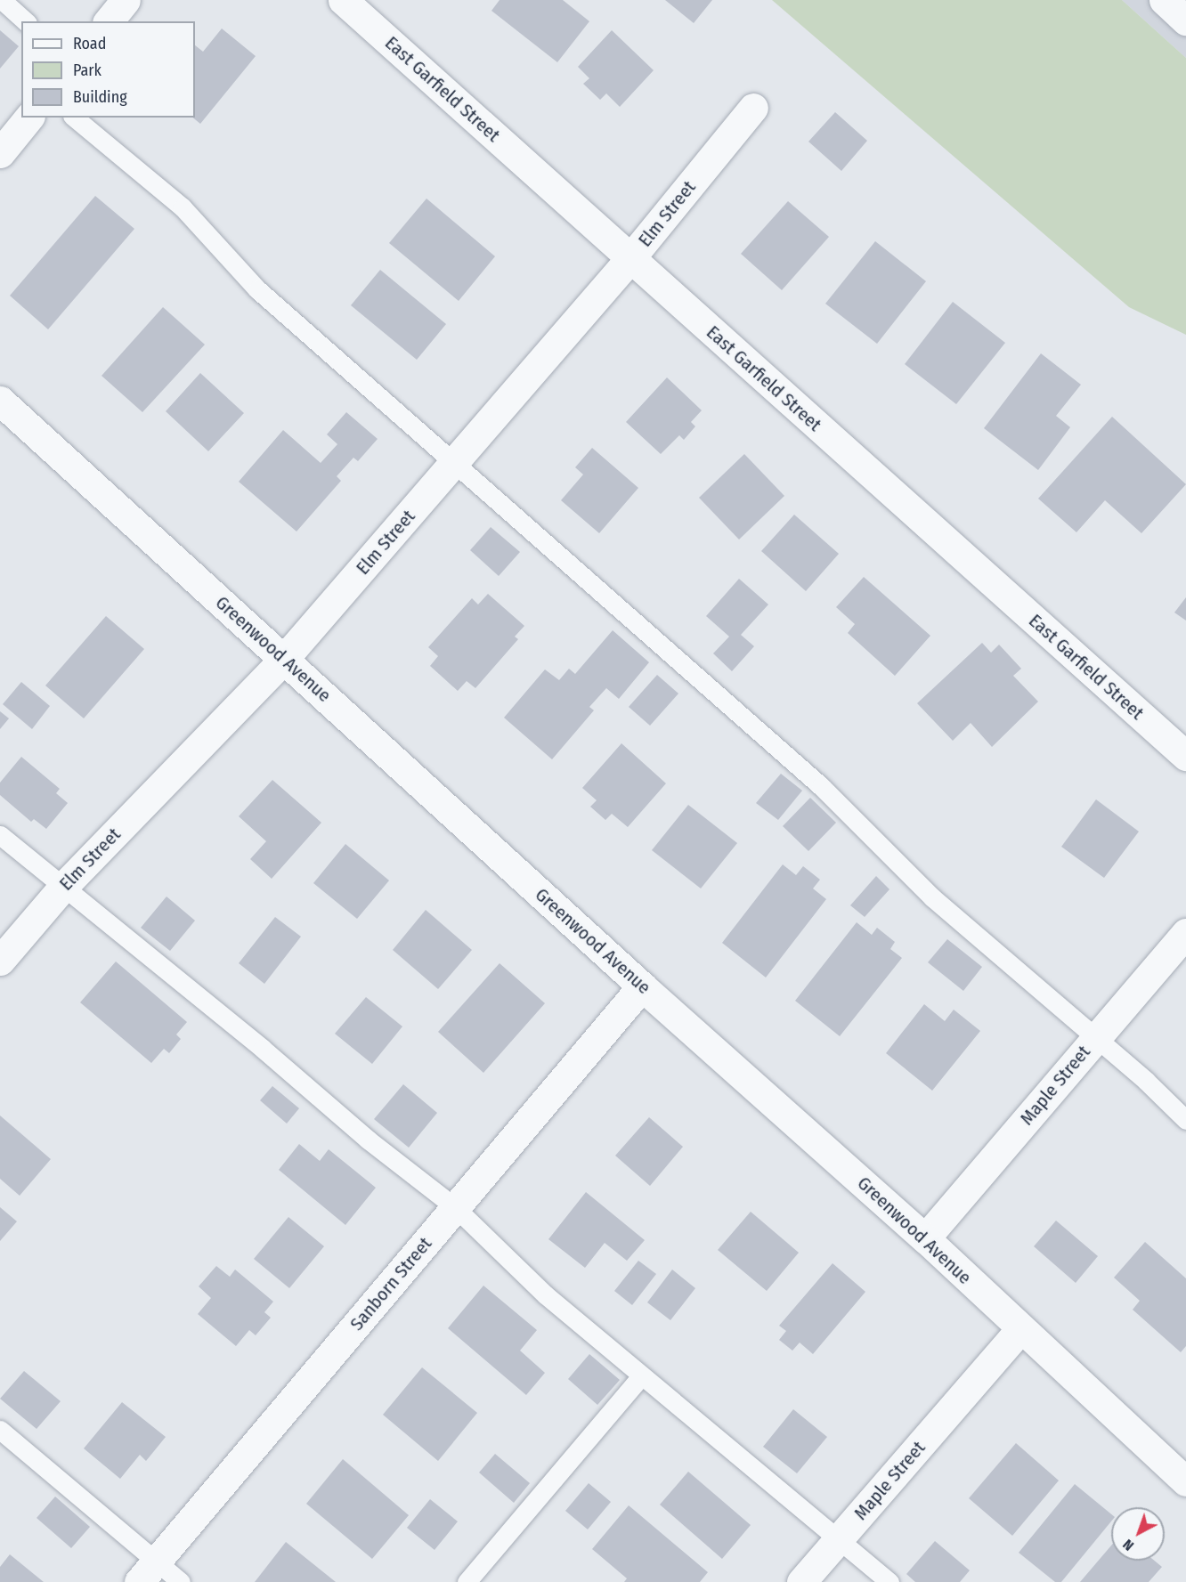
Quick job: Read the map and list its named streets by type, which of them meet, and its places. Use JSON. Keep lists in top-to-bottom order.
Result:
{
  "streets": {
    "street": [
      "East Garfield Street",
      "Elm Street",
      "Greenwood Avenue",
      "Maple Street",
      "Sanborn Street"
    ]
  },
  "crossings": [
    ["East Garfield Street", "Elm Street"],
    ["Elm Street", "Greenwood Avenue"],
    ["Greenwood Avenue", "Maple Street"],
    ["Greenwood Avenue", "Sanborn Street"]
  ],
  "legend": ["Road", "Park", "Building"],
  "north": "bottom left"
}
